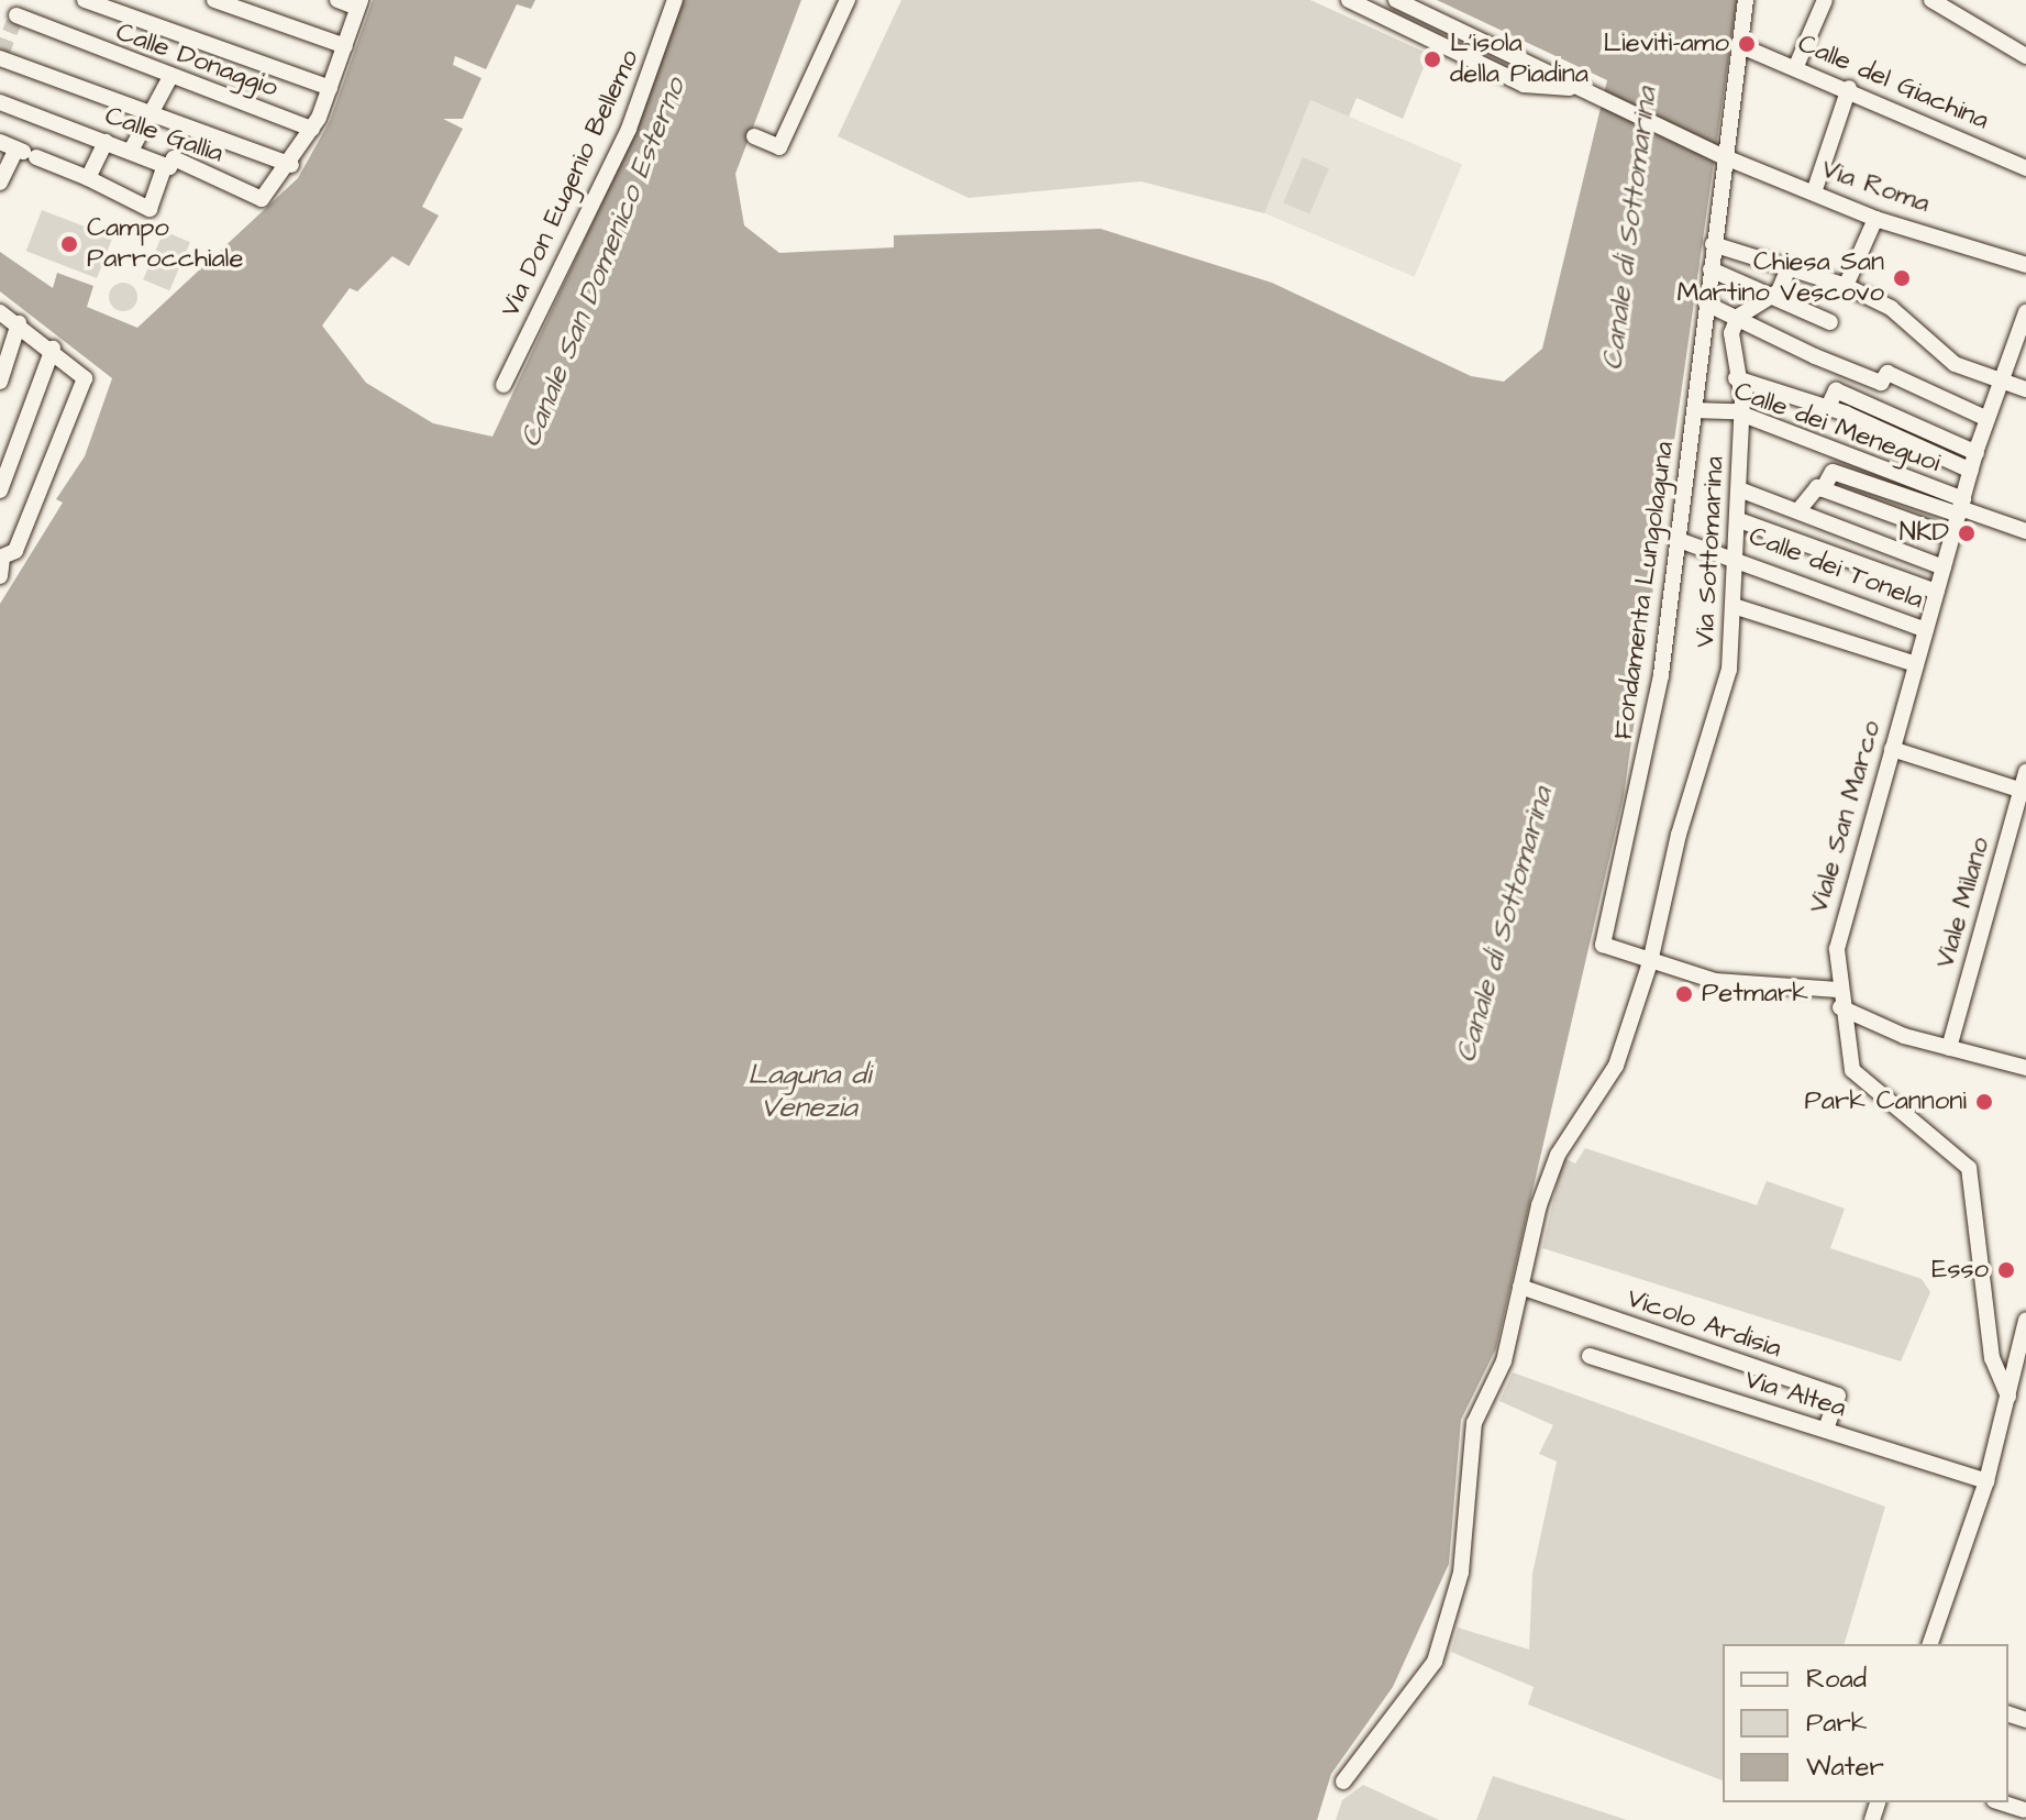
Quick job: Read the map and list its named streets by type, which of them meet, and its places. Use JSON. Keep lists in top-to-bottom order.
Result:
{
  "streets": {
    "street": [
      "Calle Donaggio",
      "Calle del Giachina",
      "Calle Gallia",
      "Via Don Eugenio Bellemo",
      "Via Roma",
      "Calle dei Meneguoi",
      "Via Sottomarina",
      "Calle dei Tonela",
      "Fondamenta Lungolaguna",
      "Viale San Marco",
      "Viale Milano",
      "Vicolo Ardisia",
      "Via Altea"
    ]
  },
  "crossings": [
    ["Calle del Giachina", "Fondamenta Lungolaguna"],
    ["Via Roma", "Fondamenta Lungolaguna"],
    ["Calle dei Meneguoi", "Via Sottomarina"],
    ["Calle dei Meneguoi", "Fondamenta Lungolaguna"],
    ["Calle dei Meneguoi", "Viale San Marco"],
    ["Via Sottomarina", "Calle dei Tonela"],
    ["Via Sottomarina", "Fondamenta Lungolaguna"],
    ["Via Sottomarina", "Vicolo Ardisia"],
    ["Calle dei Tonela", "Fondamenta Lungolaguna"],
    ["Calle dei Tonela", "Viale San Marco"],
    ["Fondamenta Lungolaguna", "Viale San Marco"],
    ["Vicolo Ardisia", "Via Altea"]
  ],
  "water": ["Canale di Sottomarina", "Canale San Domenico Esterno", "Laguna di Venezia"],
  "places": [
    "Lieviti-amo",
    "L'isola della Piadina",
    "Campo Parrocchiale",
    "Chiesa San Martino Vescovo",
    "NKD",
    "Petmark",
    "Park Cannoni",
    "Esso"
  ],
  "legend": ["Road", "Park", "Water"]
}
